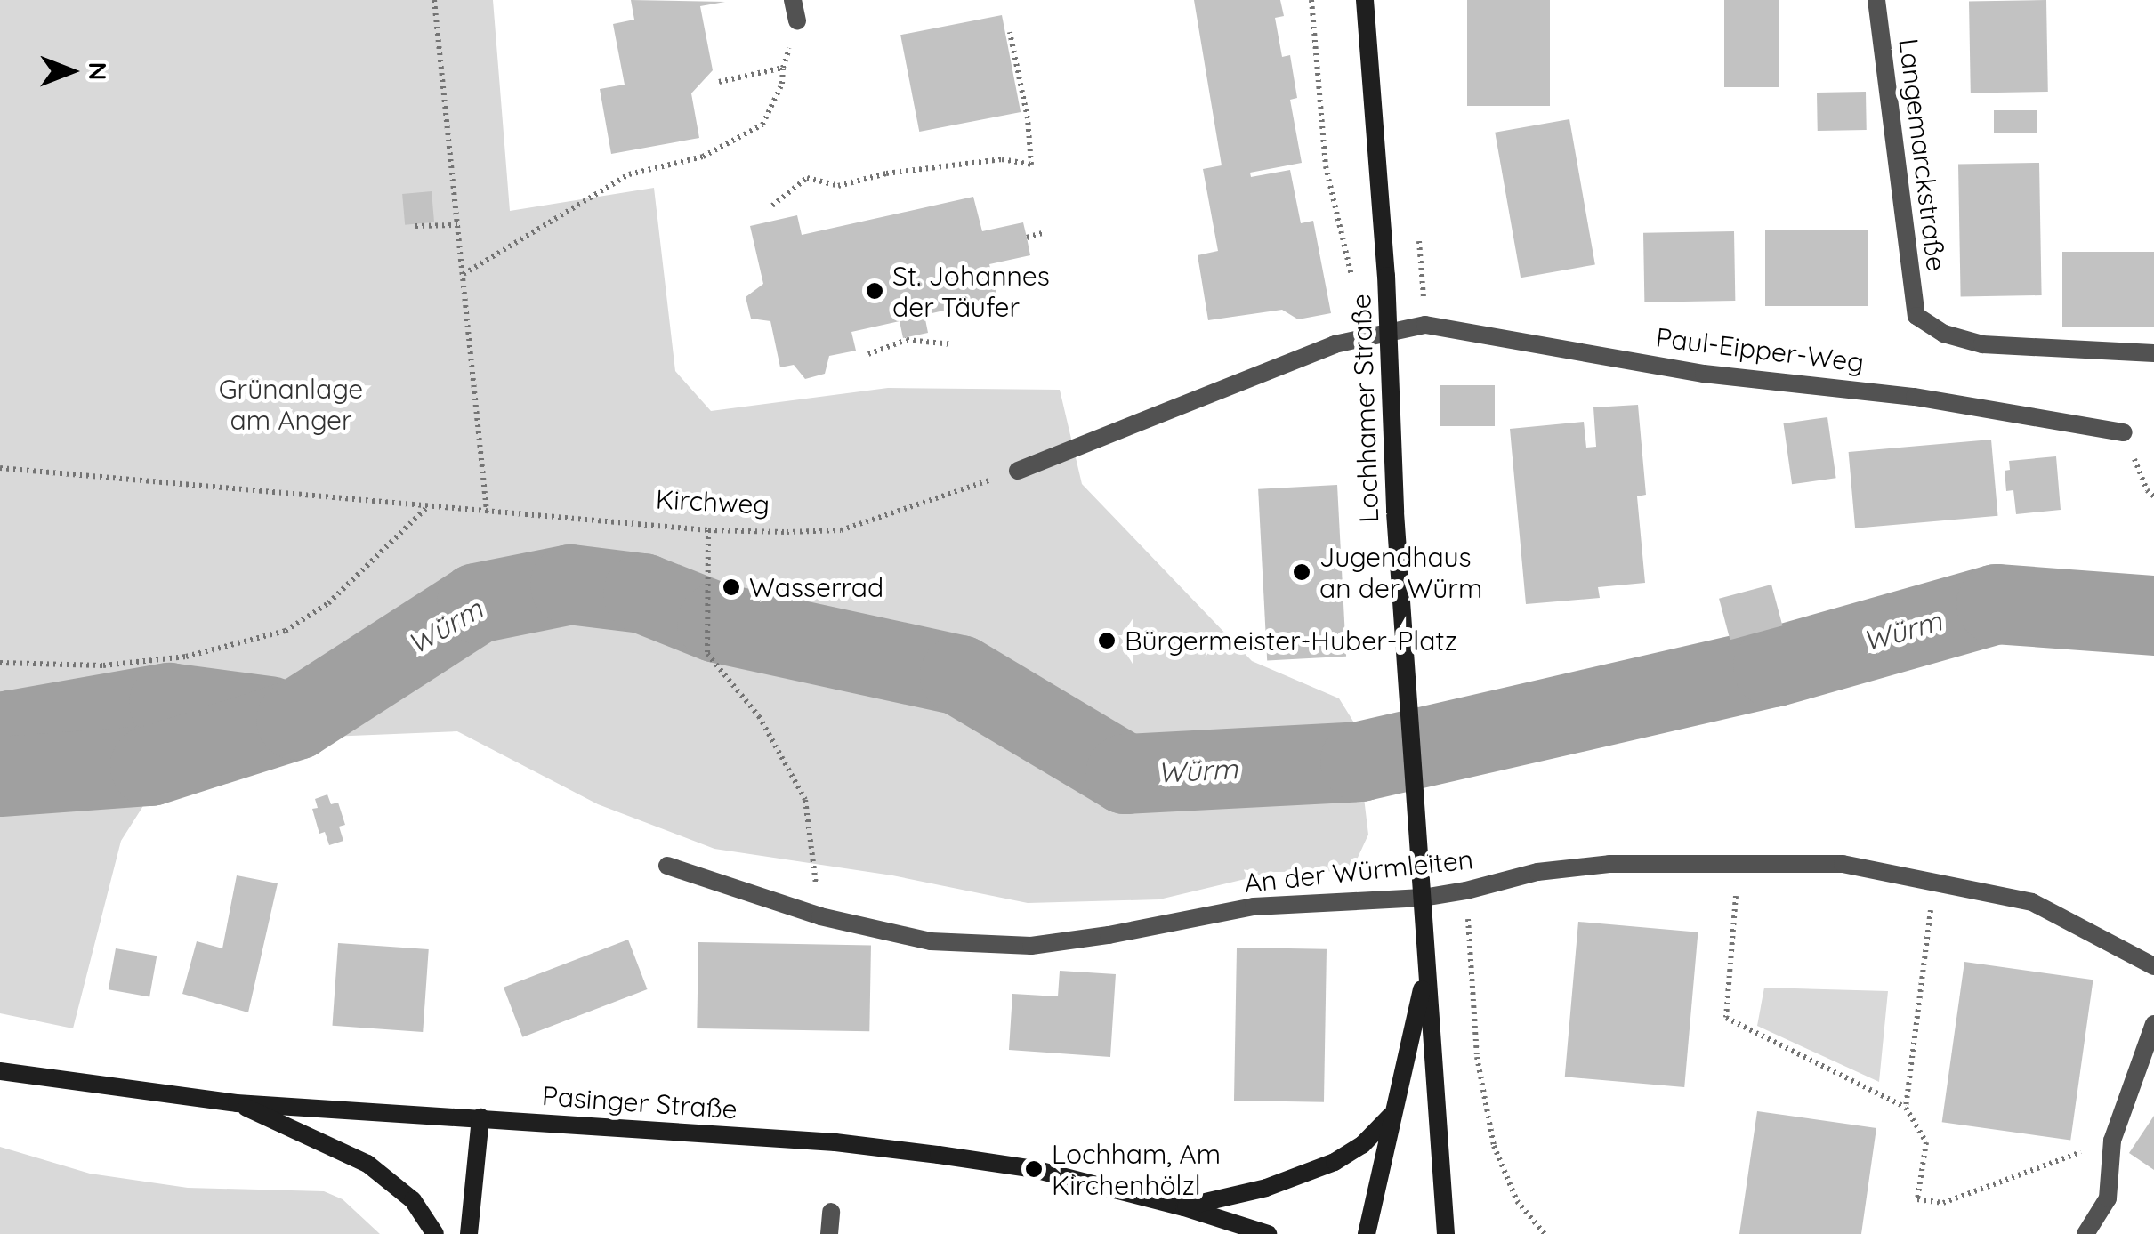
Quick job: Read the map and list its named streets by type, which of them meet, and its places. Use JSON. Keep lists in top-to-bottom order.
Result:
{
  "streets": {
    "main road": ["Lochhamer Straße", "Pasinger Straße"],
    "street": ["Langemarckstraße", "Paul-Eipper-Weg", "An der Würmleiten"],
    "path": ["Kirchweg"]
  },
  "crossings": [
    ["Paul-Eipper-Weg", "Lochhamer Straße"],
    ["Lochhamer Straße", "An der Würmleiten"]
  ],
  "water": ["Würm"],
  "parks": ["Grünanlage am Anger"],
  "places": [
    "St. Johannes der Täufer",
    "Jugendhaus an der Würm",
    "Wasserrad",
    "Bürgermeister-Huber-Platz",
    "Lochham, Am Kirchenhölzl"
  ],
  "north": "right"
}
